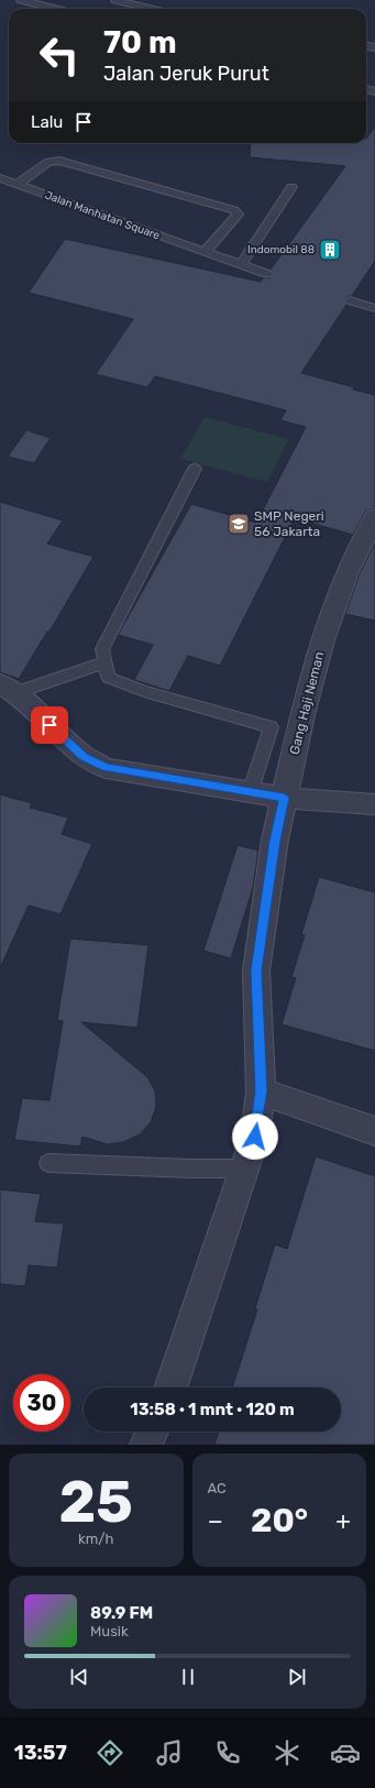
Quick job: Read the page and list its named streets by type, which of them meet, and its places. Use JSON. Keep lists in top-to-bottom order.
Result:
{
  "streets": {
    "street": ["Gang Haji Neman"],
    "lane": ["Jalan Manhatan Square"]
  },
  "places": {
    "building": ["Indomobil 88"],
    "school or university": ["SMP Negeri 56 Jakarta"]
  },
  "page": {
    "turn": ["70 m", "Jalan Jeruk Purut"],
    "then": "Lalu",
    "limit": "30",
    "trip": "13:58 · 1 mnt · 120 m",
    "tile": [
      ["25", "km/h"],
      "AC"
    ],
    "heat": ["−", "20°", "+"],
    "song": ["89.9 FM", "Musik"],
    "tabs": "13:57"
  }
}
